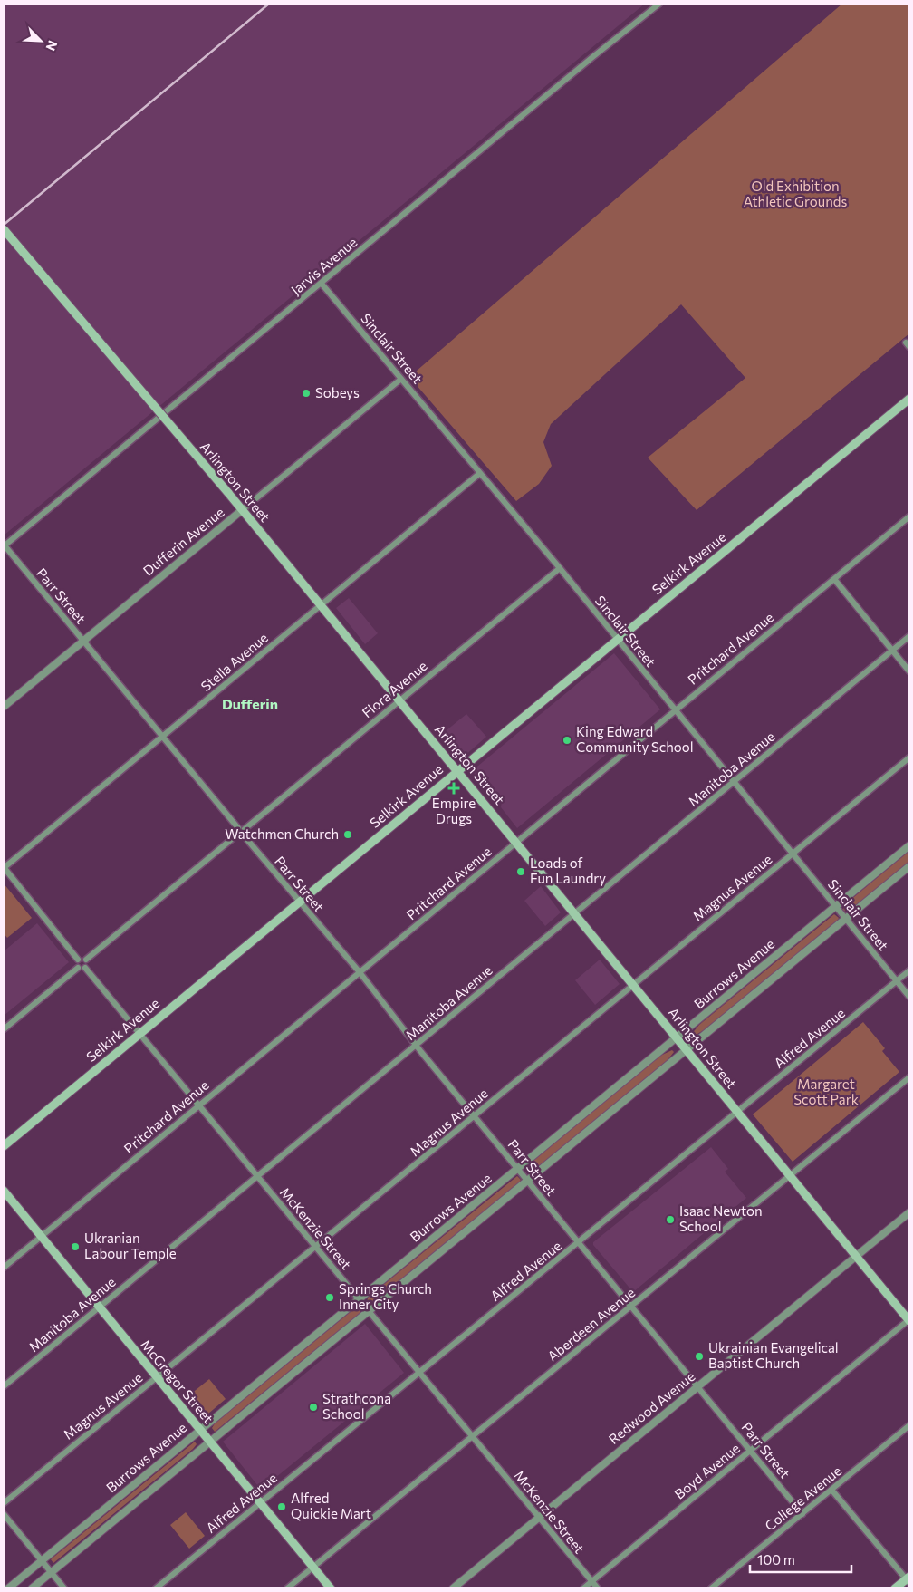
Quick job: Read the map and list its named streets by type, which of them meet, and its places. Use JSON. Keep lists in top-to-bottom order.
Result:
{
  "streets": {
    "main road": ["Arlington Street", "Selkirk Avenue", "McGregor Street"],
    "street": [
      "Jarvis Avenue",
      "Sinclair Street",
      "Dufferin Avenue",
      "Parr Street",
      "Pritchard Avenue",
      "Stella Avenue",
      "Flora Avenue",
      "Manitoba Avenue",
      "Magnus Avenue",
      "Burrows Avenue",
      "Alfred Avenue",
      "McKenzie Street",
      "Aberdeen Avenue",
      "Redwood Avenue",
      "Boyd Avenue",
      "College Avenue"
    ]
  },
  "crossings": [
    ["Jarvis Avenue", "Sinclair Street"],
    ["Jarvis Avenue", "Parr Street"],
    ["Sinclair Street", "Dufferin Avenue"],
    ["Sinclair Street", "Selkirk Avenue"],
    ["Sinclair Street", "Pritchard Avenue"],
    ["Sinclair Street", "Stella Avenue"],
    ["Sinclair Street", "Flora Avenue"],
    ["Sinclair Street", "Manitoba Avenue"],
    ["Sinclair Street", "Magnus Avenue"],
    ["Sinclair Street", "Burrows Avenue"],
    ["Sinclair Street", "Alfred Avenue"],
    ["Arlington Street", "Dufferin Avenue"],
    ["Arlington Street", "Selkirk Avenue"],
    ["Arlington Street", "Pritchard Avenue"],
    ["Arlington Street", "Stella Avenue"],
    ["Arlington Street", "Flora Avenue"],
    ["Arlington Street", "Manitoba Avenue"],
    ["Arlington Street", "Magnus Avenue"],
    ["Arlington Street", "Burrows Avenue"],
    ["Arlington Street", "Alfred Avenue"],
    ["Arlington Street", "Aberdeen Avenue"],
    ["Arlington Street", "Redwood Avenue"],
    ["Arlington Street", "Boyd Avenue"],
    ["Dufferin Avenue", "Parr Street"],
    ["Selkirk Avenue", "Parr Street"],
    ["Selkirk Avenue", "McKenzie Street"],
    ["Parr Street", "Pritchard Avenue"],
    ["Parr Street", "Stella Avenue"],
    ["Parr Street", "Flora Avenue"],
    ["Parr Street", "Manitoba Avenue"],
    ["Parr Street", "Magnus Avenue"],
    ["Parr Street", "Burrows Avenue"],
    ["Parr Street", "Alfred Avenue"],
    ["Parr Street", "Aberdeen Avenue"],
    ["Parr Street", "Redwood Avenue"],
    ["Parr Street", "Boyd Avenue"],
    ["Parr Street", "College Avenue"],
    ["Pritchard Avenue", "McKenzie Street"],
    ["Pritchard Avenue", "McGregor Street"],
    ["Manitoba Avenue", "McKenzie Street"],
    ["Manitoba Avenue", "McGregor Street"],
    ["Magnus Avenue", "McKenzie Street"],
    ["Magnus Avenue", "McGregor Street"],
    ["Burrows Avenue", "McKenzie Street"],
    ["Burrows Avenue", "McGregor Street"],
    ["Alfred Avenue", "McKenzie Street"],
    ["Alfred Avenue", "McGregor Street"],
    ["McKenzie Street", "Aberdeen Avenue"],
    ["McKenzie Street", "Redwood Avenue"],
    ["McKenzie Street", "Boyd Avenue"],
    ["Aberdeen Avenue", "McGregor Street"]
  ],
  "districts": ["Dufferin"],
  "parks": ["Old Exhibition Athletic Grounds", "Margaret Scott Park"],
  "places": {
    "other": [
      "Sobeys",
      "King Edward Community School",
      "Watchmen Church",
      "Loads of Fun Laundry",
      "Isaac Newton School",
      "Ukranian Labour Temple",
      "Springs Church Inner City",
      "Ukrainian Evangelical Baptist Church",
      "Strathcona School",
      "Alfred Quickie Mart"
    ],
    "health": ["Empire Drugs"]
  },
  "scale_bar": "100 m",
  "north": "bottom right"
}
